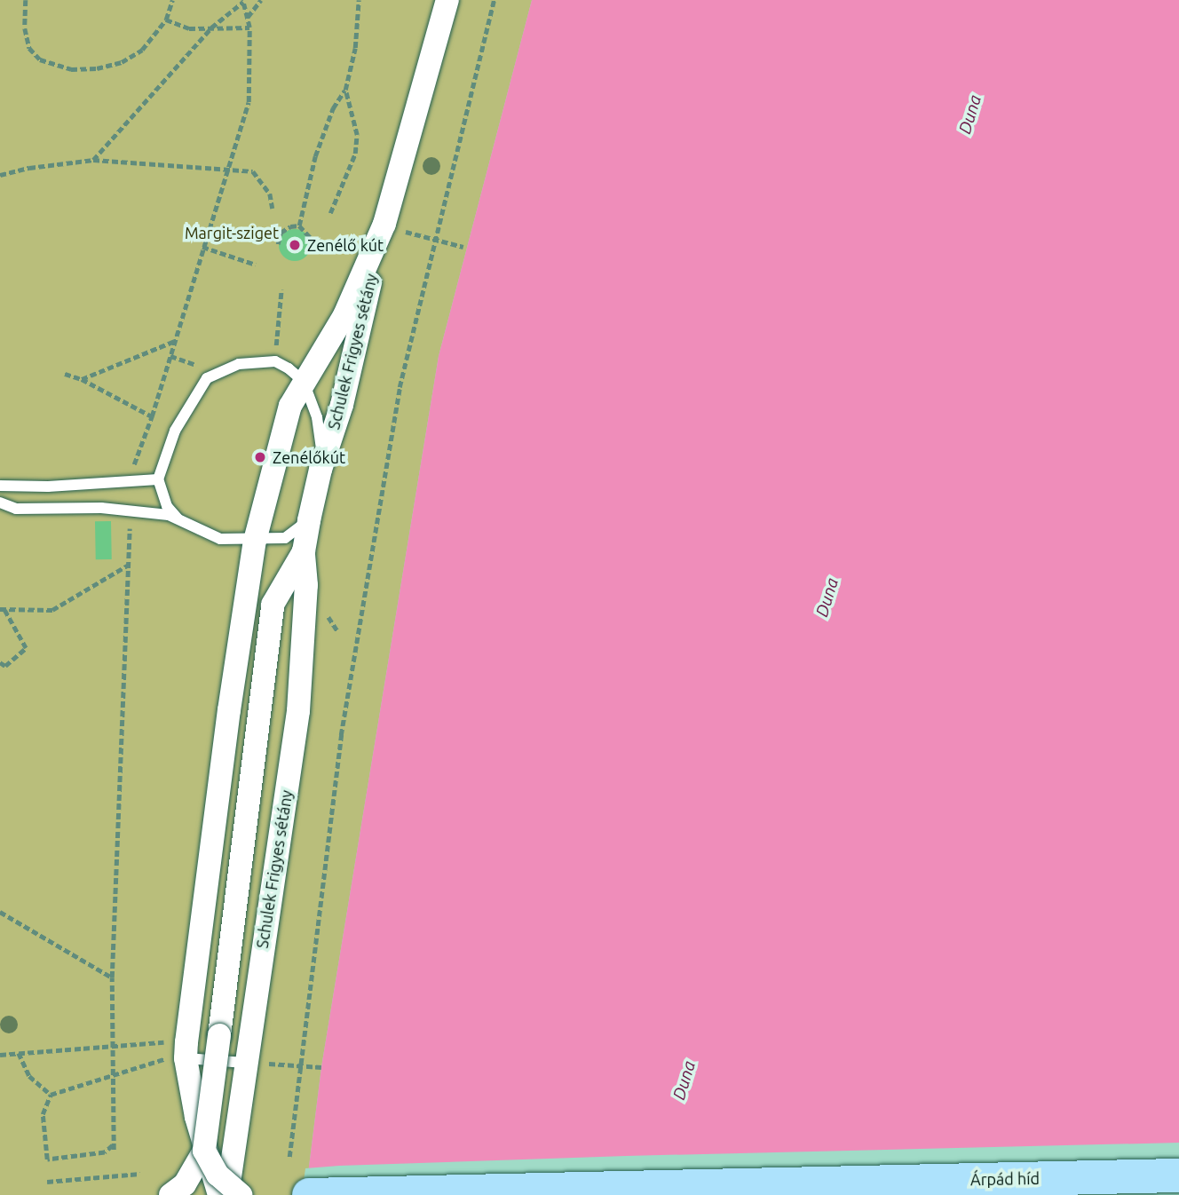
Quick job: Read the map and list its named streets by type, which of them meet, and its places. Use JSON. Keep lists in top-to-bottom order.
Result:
{
  "streets": {
    "main road": ["Árpád híd"],
    "street": ["Schulek Frigyes sétány"]
  },
  "water": ["Duna"],
  "parks": ["Margit-sziget"],
  "places": ["Zenélő kút", "Zenélőkút"]
}
